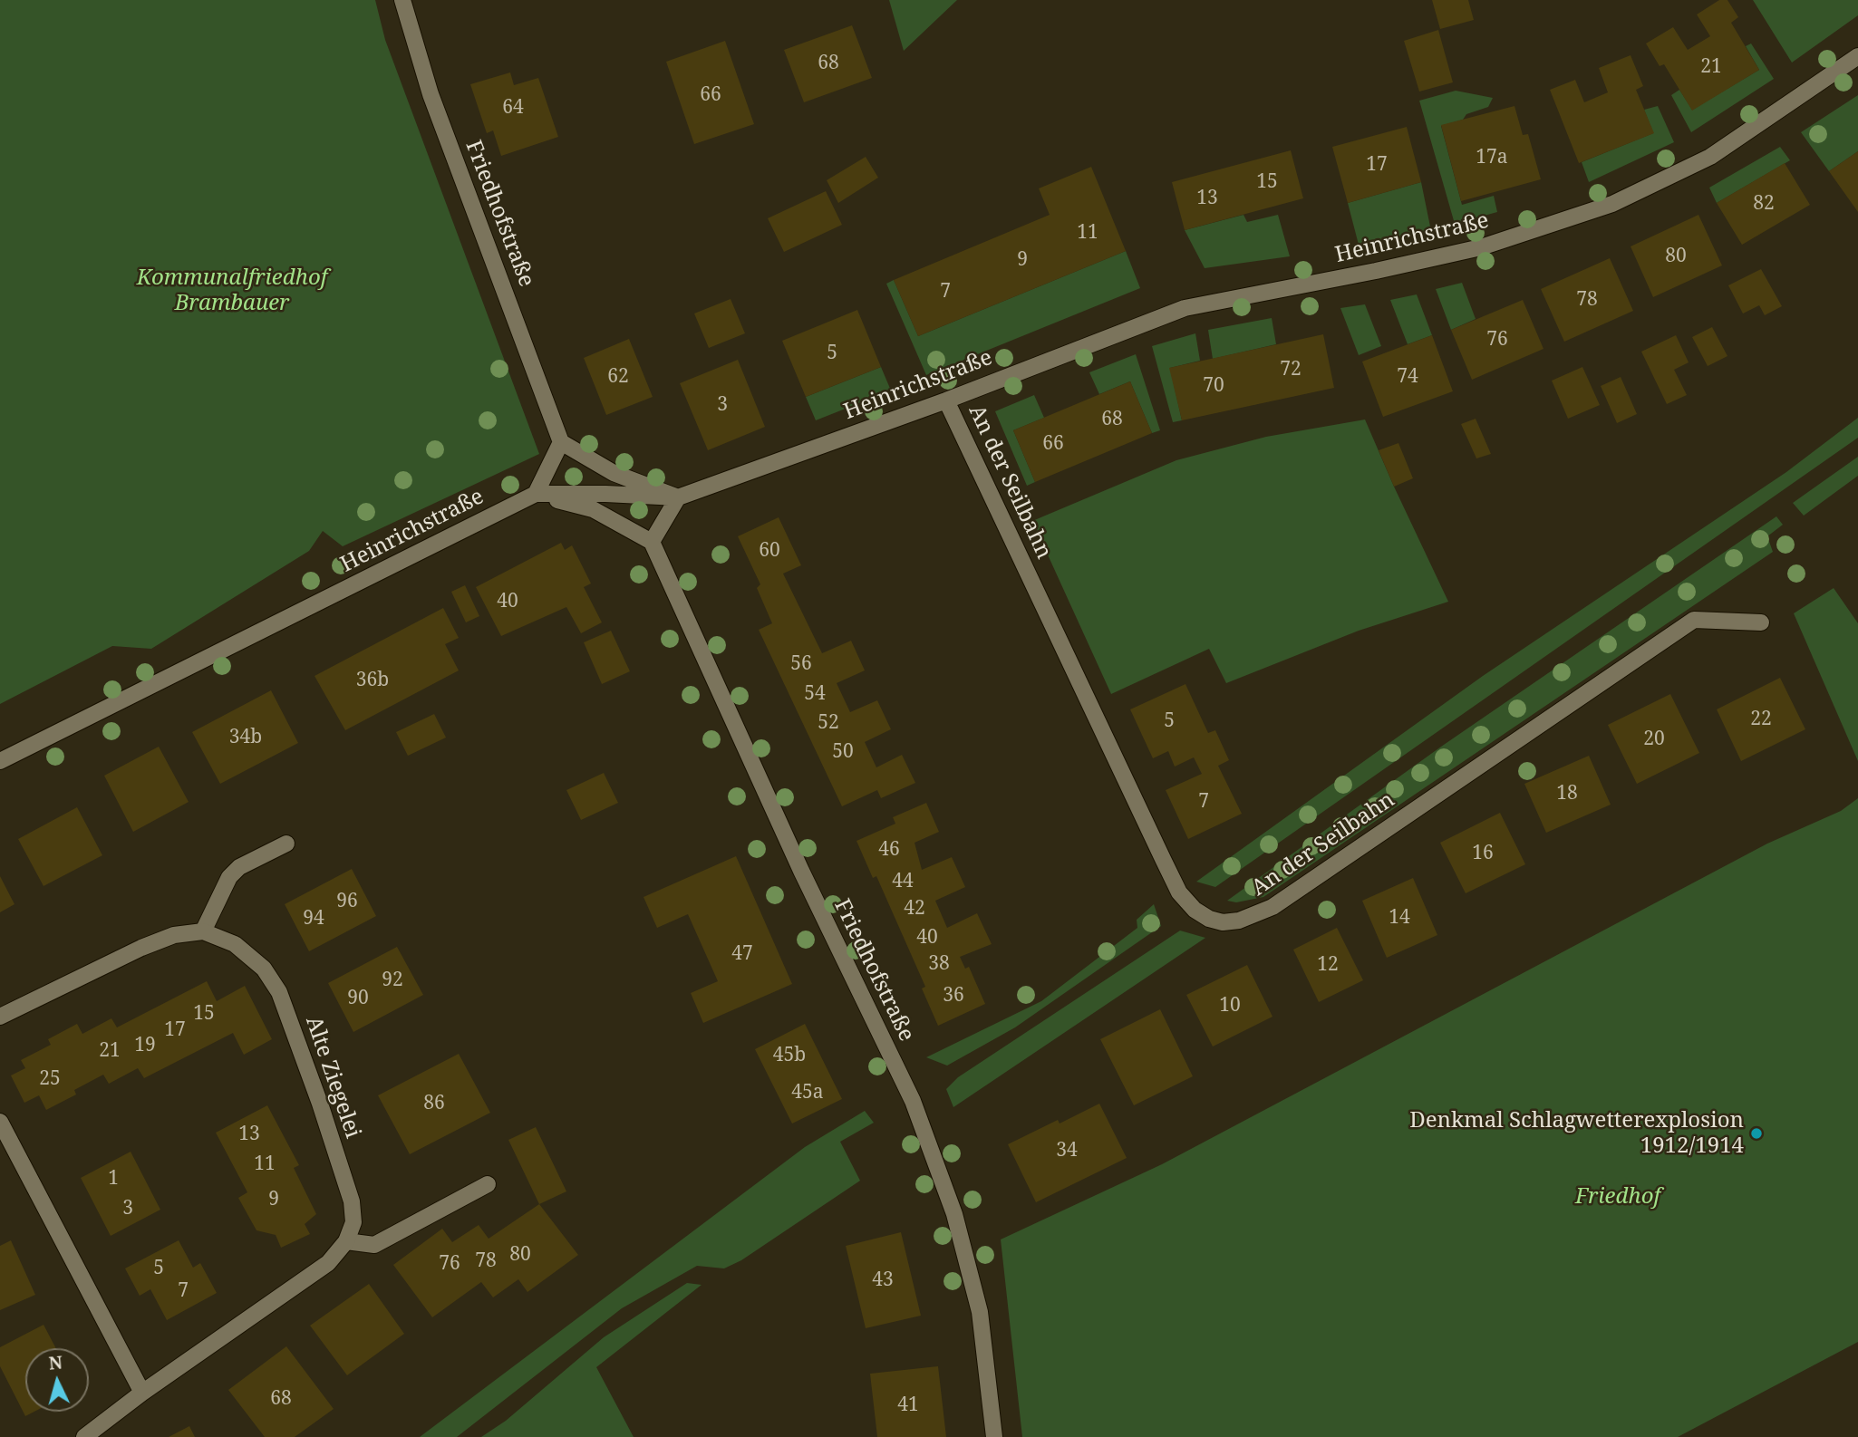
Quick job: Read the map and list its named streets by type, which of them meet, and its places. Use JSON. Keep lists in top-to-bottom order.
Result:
{
  "streets": {
    "street": [
      "Friedhofstraße",
      "Heinrichstraße",
      "An der Seilbahn",
      "Alte Ziegelei"
    ]
  },
  "crossings": [
    ["Heinrichstraße", "An der Seilbahn"]
  ],
  "parks": ["Kommunalfriedhof Brambauer", "Friedhof"],
  "places": ["Denkmal Schlagwetterexplosion 1912/1914"],
  "house_numbers": [
    "68",
    "21",
    "66",
    "64",
    "17a",
    "17",
    "15",
    "13",
    "82",
    "11",
    "80",
    "9",
    "7",
    "78",
    "76",
    "5",
    "72",
    "62",
    "74",
    "70",
    "3",
    "68",
    "66",
    "60",
    "40",
    "56",
    "36b",
    "54",
    "22",
    "5",
    "52",
    "34b",
    "20",
    "50",
    "18",
    "7",
    "46",
    "16",
    "44",
    "96",
    "42",
    "14",
    "94",
    "40",
    "47",
    "38",
    "12",
    "92",
    "36",
    "90",
    "10",
    "15",
    "17",
    "19",
    "21",
    "45b",
    "25",
    "45a",
    "86",
    "13",
    "34",
    "11",
    "1",
    "9",
    "3",
    "80",
    "78",
    "76",
    "5",
    "43",
    "7",
    "68",
    "41"
  ],
  "north": "top"
}
